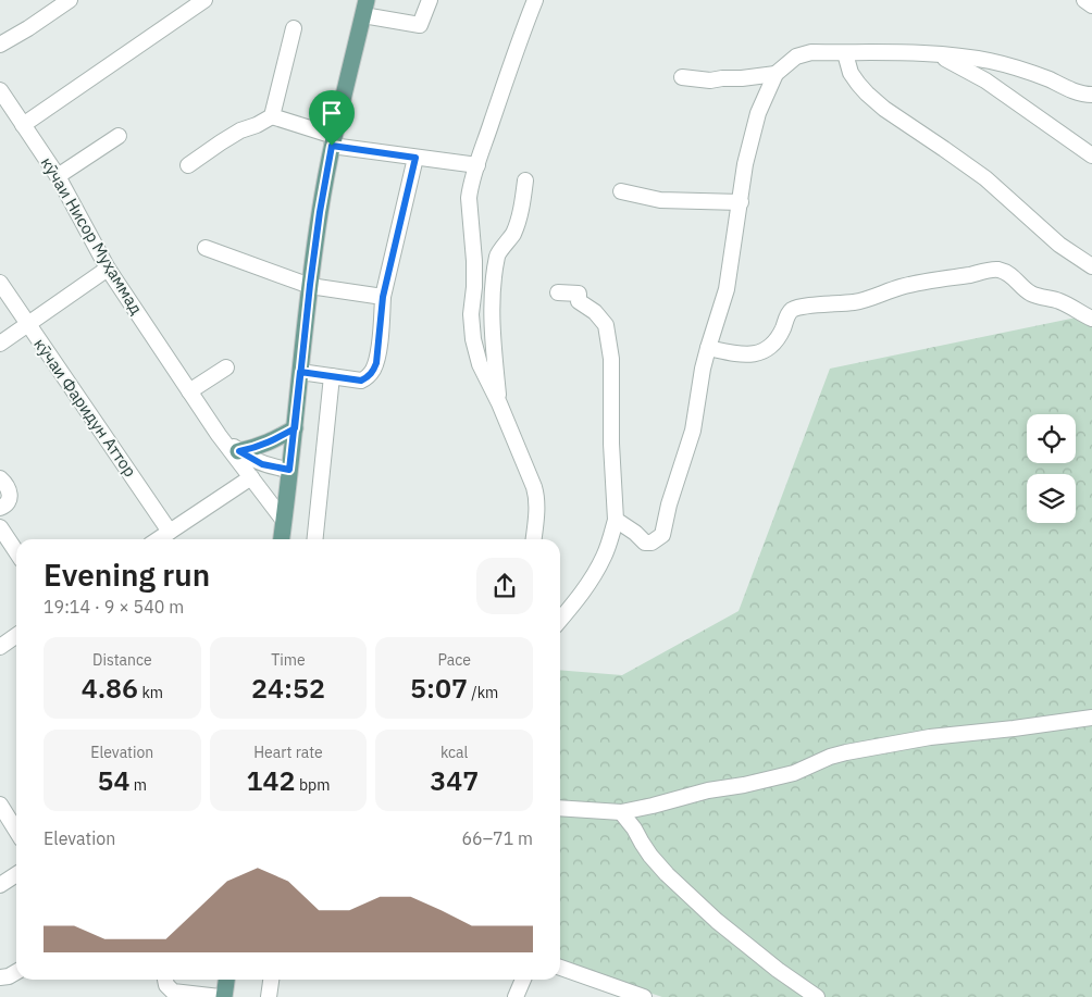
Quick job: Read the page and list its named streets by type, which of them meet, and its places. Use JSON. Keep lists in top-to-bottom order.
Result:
{
  "streets": {
    "street": ["кӯчаи Нисор Муҳаммад", "кӯчаи Фаридун Аттор"]
  },
  "page": {
    "heading": ["Evening run", "19:14 · 9 × 540 m"],
    "stats": [
      ["Distance", "4.86 km"],
      ["Time", "24:52"],
      ["Pace", "5:07 /km"],
      ["Elevation", "54 m"],
      ["Heart rate", "142 bpm"],
      ["kcal", "347"]
    ],
    "chart": ["Elevation", "66–71 m"]
  }
}
